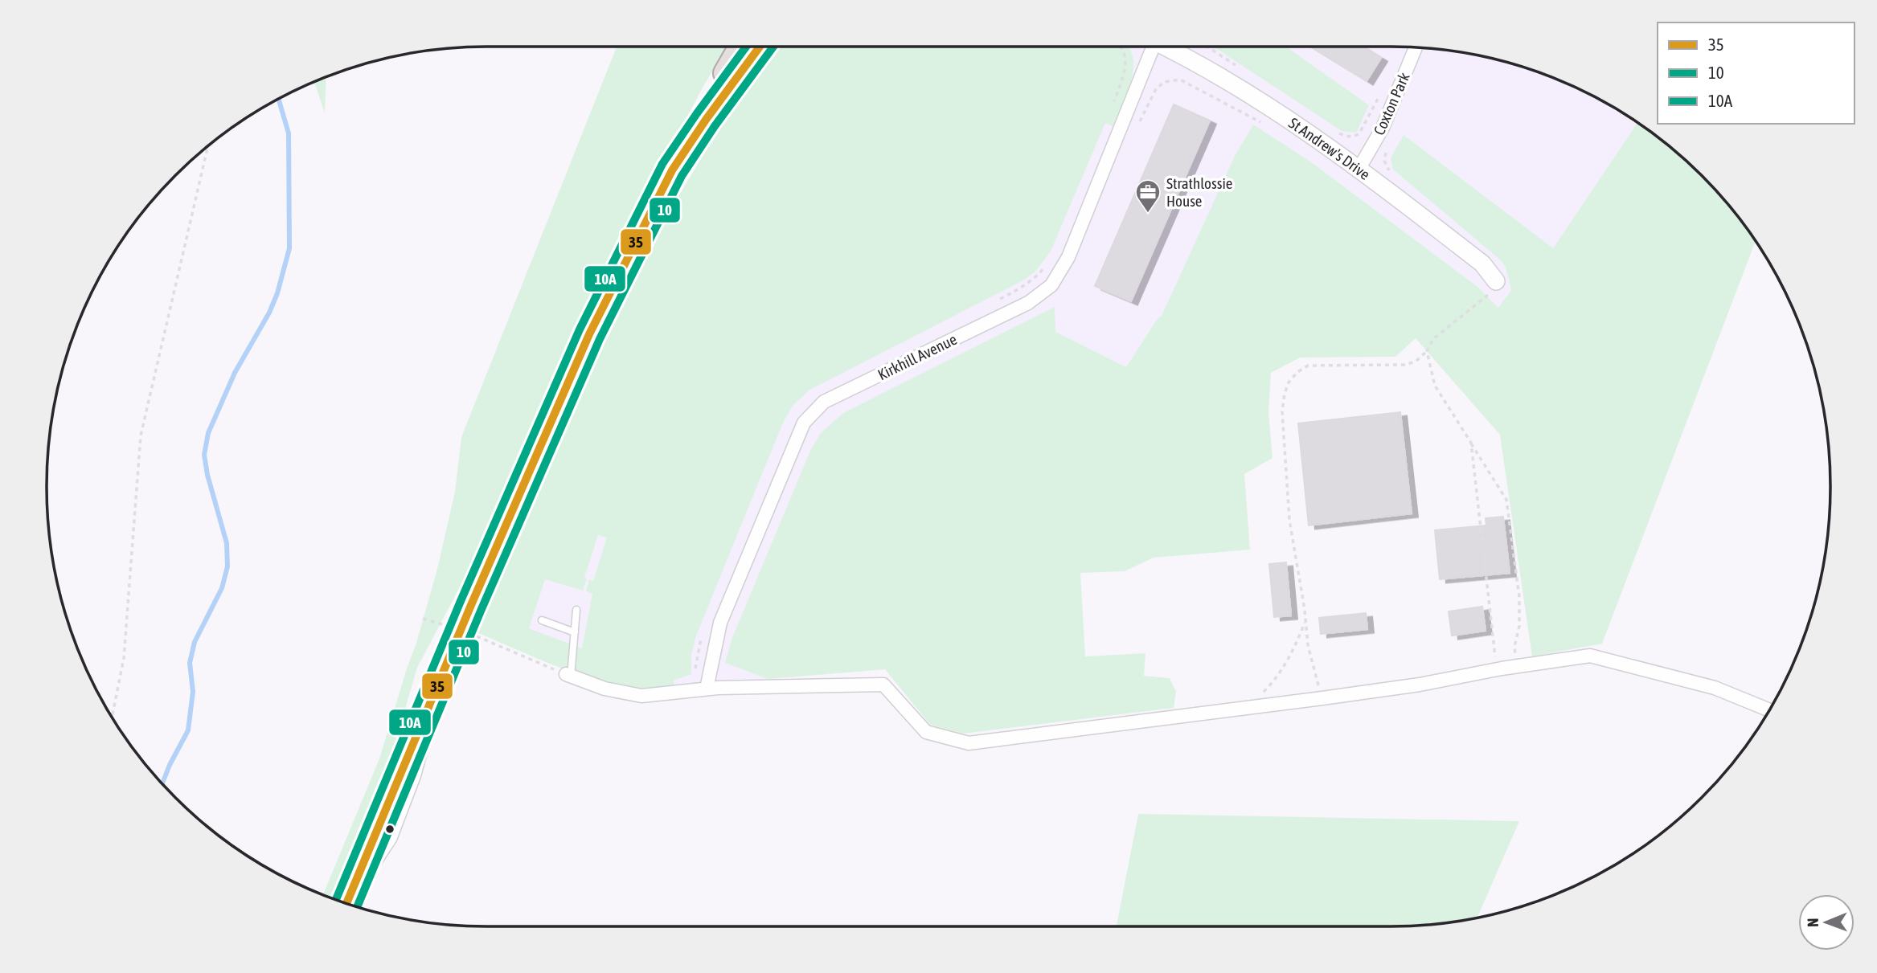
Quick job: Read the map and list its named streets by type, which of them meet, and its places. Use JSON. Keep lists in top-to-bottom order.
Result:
{
  "streets": {
    "street": ["Coxton Park", "St Andrew's Drive", "Kirkhill Avenue"]
  },
  "crossings": [
    ["Coxton Park", "St Andrew's Drive"]
  ],
  "places": {
    "office": ["Strathlossie House"]
  },
  "lines": ["transit line 35", "transit line 10", "transit line 10A"],
  "legend": ["35", "10", "10A"],
  "north": "left"
}
